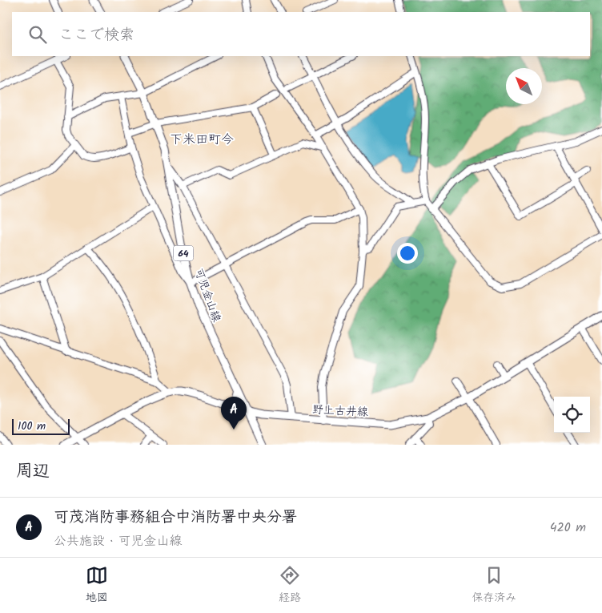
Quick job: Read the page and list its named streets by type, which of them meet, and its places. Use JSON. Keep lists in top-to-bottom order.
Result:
{
  "streets": {
    "main road": ["64", "可児金山線", "野上古井線"]
  },
  "crossings": [
    ["可児金山線", "野上古井線"]
  ],
  "districts": ["下米田町今"],
  "scale_bar": "100 m",
  "north": "top left",
  "page": {
    "search": "ここで検索",
    "pins": "A",
    "scale": "100 m",
    "heading": "周辺",
    "list": [
      {
        "mark": "A",
        "name": "可茂消防事務組合中消防署中央分署",
        "note": "公共施設 · 可児金山線",
        "value": "420 m"
      }
    ],
    "nav": ["地図", "経路", "保存済み"]
  }
}
